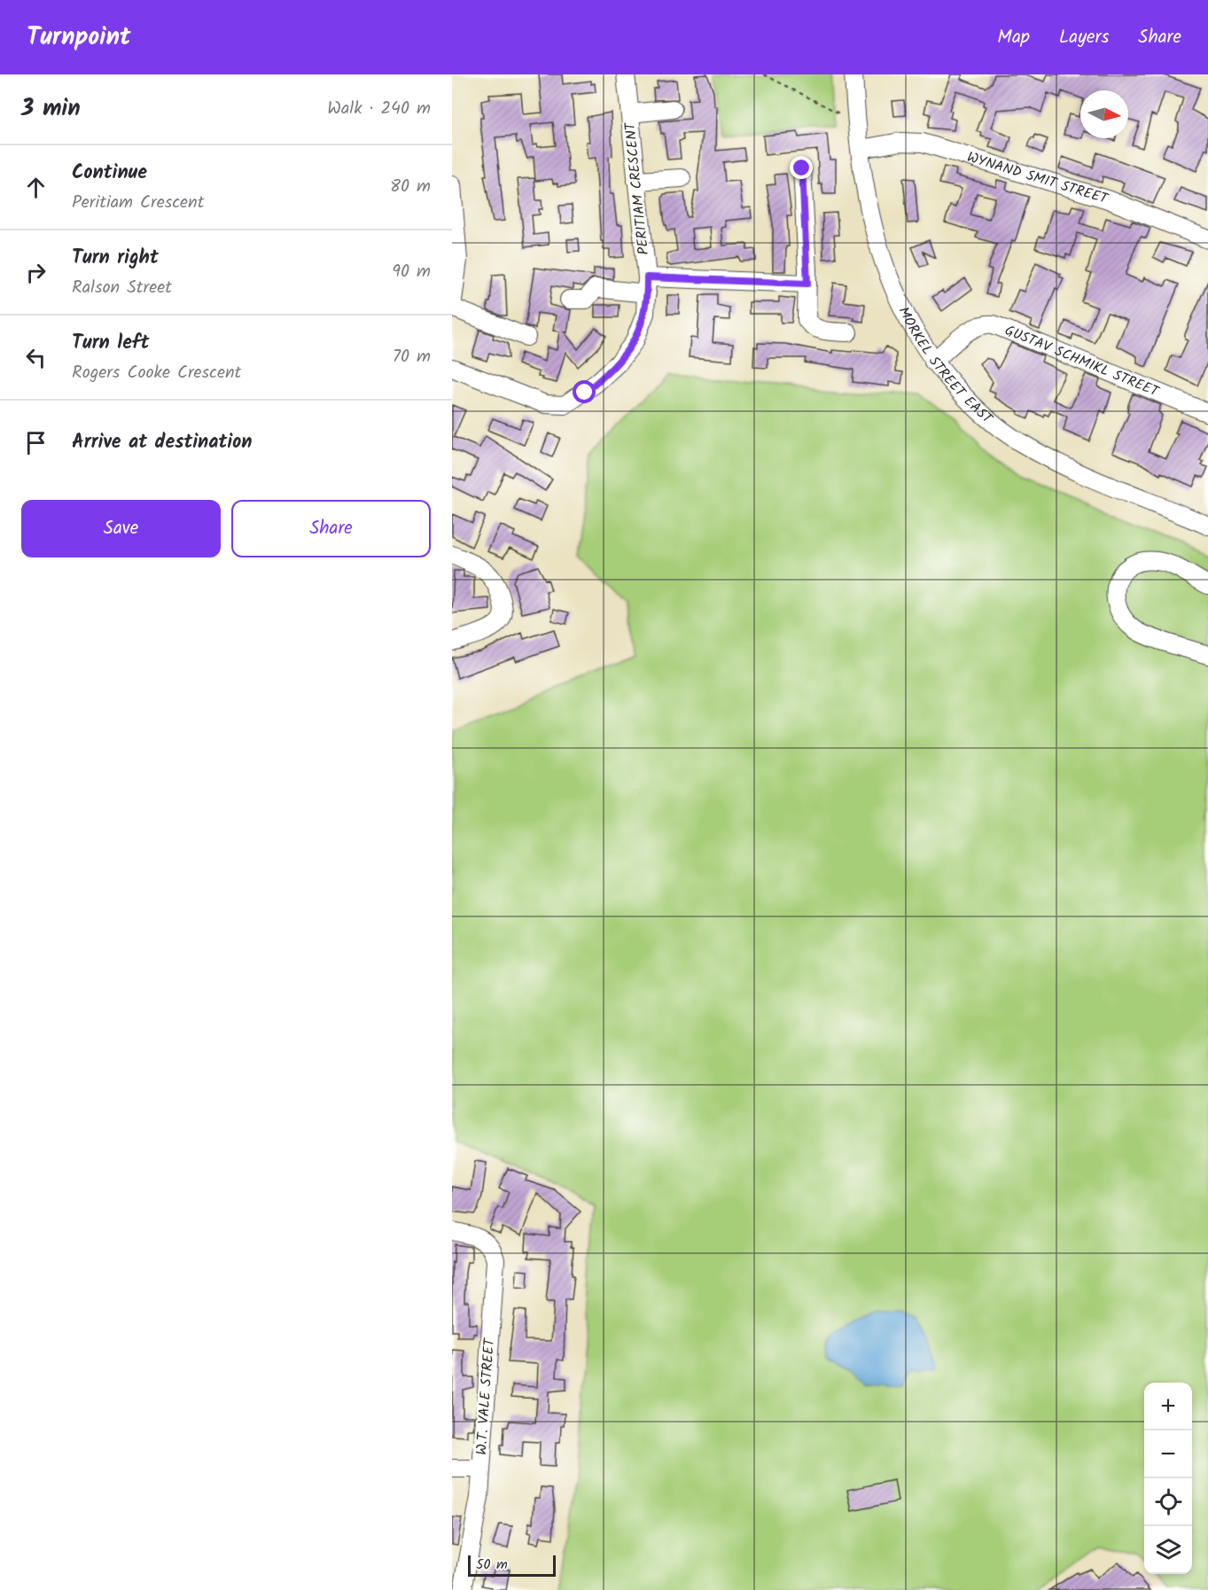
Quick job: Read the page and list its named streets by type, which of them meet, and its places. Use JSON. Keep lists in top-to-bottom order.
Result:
{
  "streets": {
    "street": [
      "WYNAND SMIT STREET",
      "PERITIAM CRESCENT",
      "GUSTAV SCHMIKL STREET",
      "MORKEL STREET EAST",
      "W.T. VALE STREET"
    ]
  },
  "crossings": [
    ["WYNAND SMIT STREET", "MORKEL STREET EAST"],
    ["GUSTAV SCHMIKL STREET", "MORKEL STREET EAST"]
  ],
  "scale_bar": "50 m",
  "north": "right",
  "page": {
    "header": "Turnpoint",
    "nav": ["Map", "Layers", "Share"],
    "heading": ["3 min", "Walk · 240 m"],
    "list": [
      ["Continue", "Peritiam Crescent", "80 m"],
      ["Turn right", "Ralson Street", "90 m"],
      ["Turn left", "Rogers Cooke Crescent", "70 m"],
      "Arrive at destination"
    ],
    "buttons": ["Save", "Share"],
    "map_buttons": ["+", "−"],
    "scale": "50 m"
  }
}
